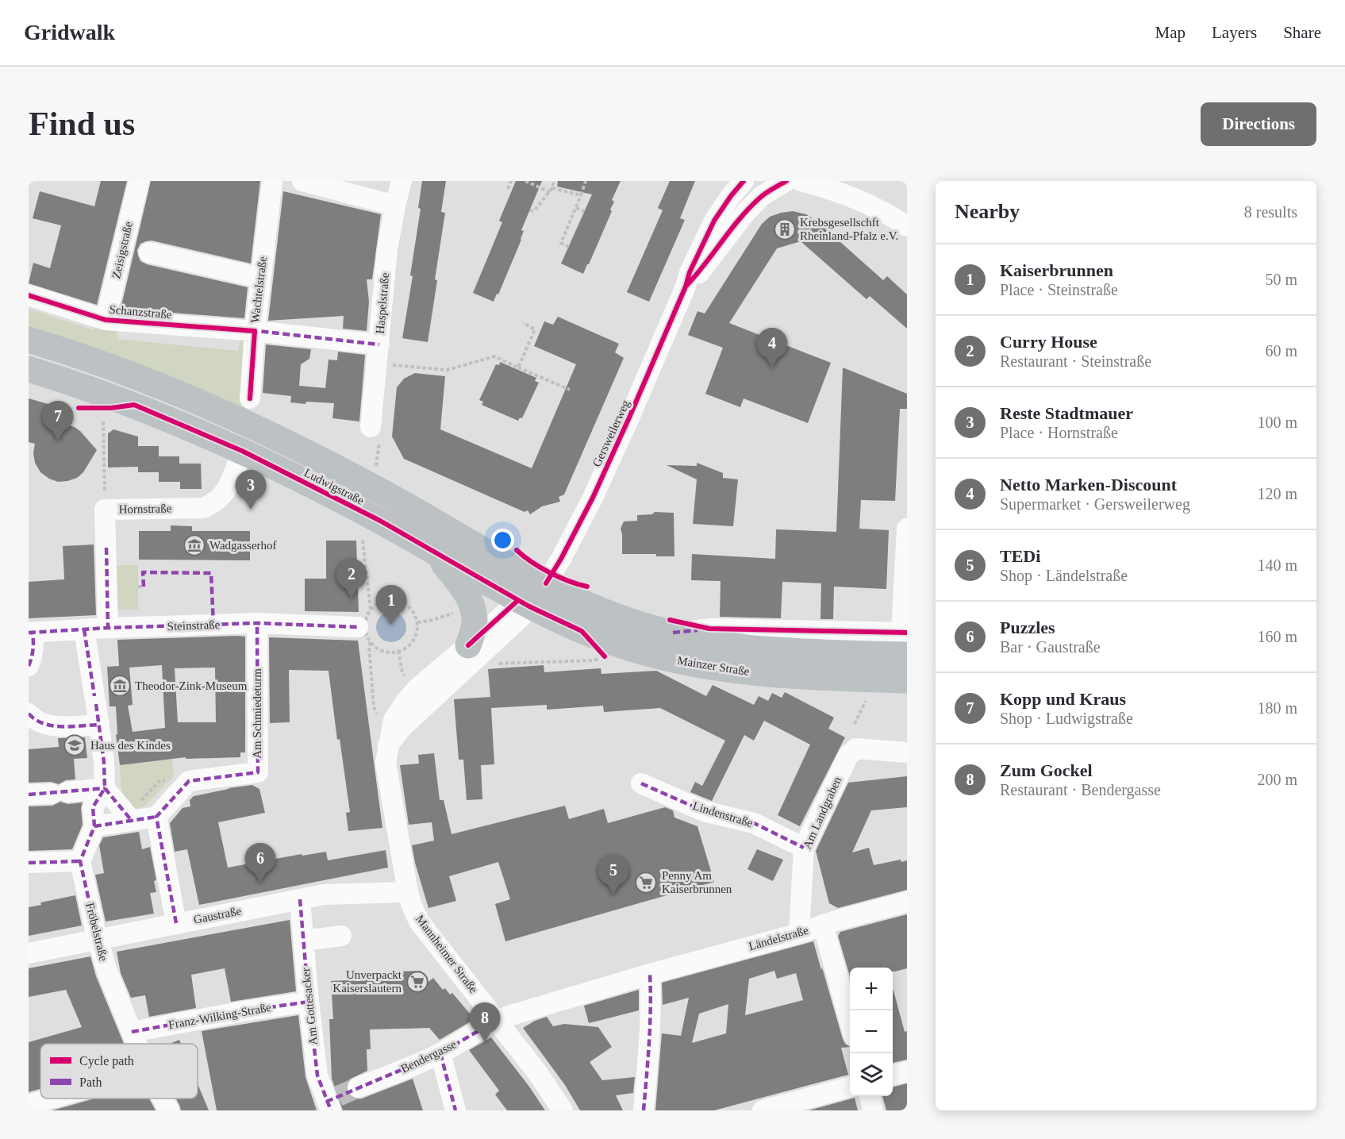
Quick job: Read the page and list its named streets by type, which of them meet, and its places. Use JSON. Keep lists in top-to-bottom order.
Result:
{
  "streets": {
    "main road": ["Ludwigstraße", "Mainzer Straße"],
    "street": [
      "Zeisigstraße",
      "Wachtelstraße",
      "Haspelstraße",
      "Schanzstraße",
      "Gersweilerweg",
      "Hornstraße",
      "Steinstraße",
      "Am Schmiedeturm",
      "Am Landgraben",
      "Lindenstraße",
      "Gaustraße",
      "Fröbelstraße",
      "Ländelstraße",
      "Mannheimer Straße",
      "Am Gottesacker",
      "Franz-Wilking-Straße",
      "Bendergasse"
    ]
  },
  "crossings": [
    ["Zeisigstraße", "Schanzstraße"],
    ["Wachtelstraße", "Schanzstraße"],
    ["Haspelstraße", "Schanzstraße"],
    ["Gersweilerweg", "Ludwigstraße"],
    ["Gersweilerweg", "Mainzer Straße"],
    ["Gersweilerweg", "Mannheimer Straße"],
    ["Ludwigstraße", "Hornstraße"],
    ["Ludwigstraße", "Mainzer Straße"],
    ["Ludwigstraße", "Mannheimer Straße"],
    ["Hornstraße", "Steinstraße"],
    ["Steinstraße", "Am Schmiedeturm"],
    ["Mainzer Straße", "Mannheimer Straße"],
    ["Am Landgraben", "Lindenstraße"],
    ["Am Landgraben", "Ländelstraße"],
    ["Gaustraße", "Fröbelstraße"],
    ["Gaustraße", "Mannheimer Straße"],
    ["Gaustraße", "Am Gottesacker"],
    ["Fröbelstraße", "Franz-Wilking-Straße"],
    ["Ländelstraße", "Mannheimer Straße"],
    ["Ländelstraße", "Bendergasse"],
    ["Mannheimer Straße", "Bendergasse"],
    ["Am Gottesacker", "Franz-Wilking-Straße"]
  ],
  "places": {
    "building": ["Krebsgesellschft Rheinland-Pfalz e.V."],
    "museum": ["Wadgasserhof", "Theodor-Zink-Museum"],
    "school or university": ["Haus des Kindes"],
    "supermarket": ["Penny Am Kaiserbrunnen", "Unverpackt Kaiserslautern"]
  },
  "legend": ["Cycle path", "Path"],
  "page": {
    "header": "Gridwalk",
    "nav": ["Map", "Layers", "Share"],
    "buttons": "Directions",
    "title": "Find us",
    "heading": ["Nearby", "8 results"],
    "list": [
      {
        "mark": "1",
        "name": "Kaiserbrunnen",
        "note": "Place · Steinstraße",
        "value": "50 m"
      },
      {
        "mark": "2",
        "name": "Curry House",
        "note": "Restaurant · Steinstraße",
        "value": "60 m"
      },
      {
        "mark": "3",
        "name": "Reste Stadtmauer",
        "note": "Place · Hornstraße",
        "value": "100 m"
      },
      {
        "mark": "4",
        "name": "Netto Marken-Discount",
        "note": "Supermarket · Gersweilerweg",
        "value": "120 m"
      },
      {
        "mark": "5",
        "name": "TEDi",
        "note": "Shop · Ländelstraße",
        "value": "140 m"
      },
      {
        "mark": "6",
        "name": "Puzzles",
        "note": "Bar · Gaustraße",
        "value": "160 m"
      },
      {
        "mark": "7",
        "name": "Kopp und Kraus",
        "note": "Shop · Ludwigstraße",
        "value": "180 m"
      },
      {
        "mark": "8",
        "name": "Zum Gockel",
        "note": "Restaurant · Bendergasse",
        "value": "200 m"
      }
    ],
    "pins": [
      "4",
      "7",
      "3",
      "2",
      "1",
      "6",
      "5",
      "8"
    ],
    "map_buttons": ["+", "−"]
  }
}
